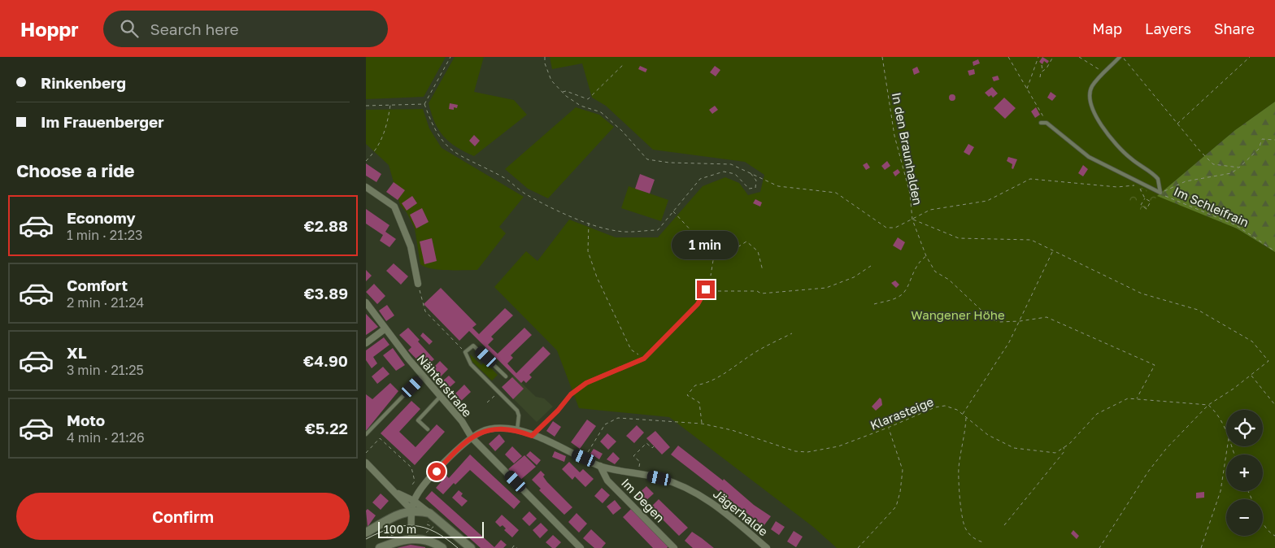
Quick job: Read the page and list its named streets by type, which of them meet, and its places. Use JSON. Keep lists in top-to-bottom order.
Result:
{
  "streets": {
    "street": ["Nähterstraße", "Im Degen", "Jägerhalde"],
    "lane": ["Im Schleifrain"],
    "path": ["In den Braunhalden", "Klarasteige"]
  },
  "crossings": [
    ["In den Braunhalden", "Klarasteige"],
    ["Nähterstraße", "Jägerhalde"],
    ["Klarasteige", "Jägerhalde"],
    ["Im Degen", "Jägerhalde"]
  ],
  "parks": ["Wangener Höhe"],
  "scale_bar": "100 m",
  "page": {
    "header": "Hoppr",
    "search": "Search here",
    "nav": ["Map", "Layers", "Share"],
    "banner": ["Rinkenberg", "Im Frauenberger"],
    "heading": "Choose a ride",
    "list": [
      {
        "name": "Economy",
        "note": "1 min · 21:23",
        "value": "€2.88"
      },
      {
        "name": "Comfort",
        "note": "2 min · 21:24",
        "value": "€3.89"
      },
      {
        "name": "XL",
        "note": "3 min · 21:25",
        "value": "€4.90"
      },
      {
        "name": "Moto",
        "note": "4 min · 21:26",
        "value": "€5.22"
      }
    ],
    "bubble": "1 min",
    "map_buttons": ["+", "−"],
    "buttons": "Confirm",
    "scale": "100 m"
  }
}
